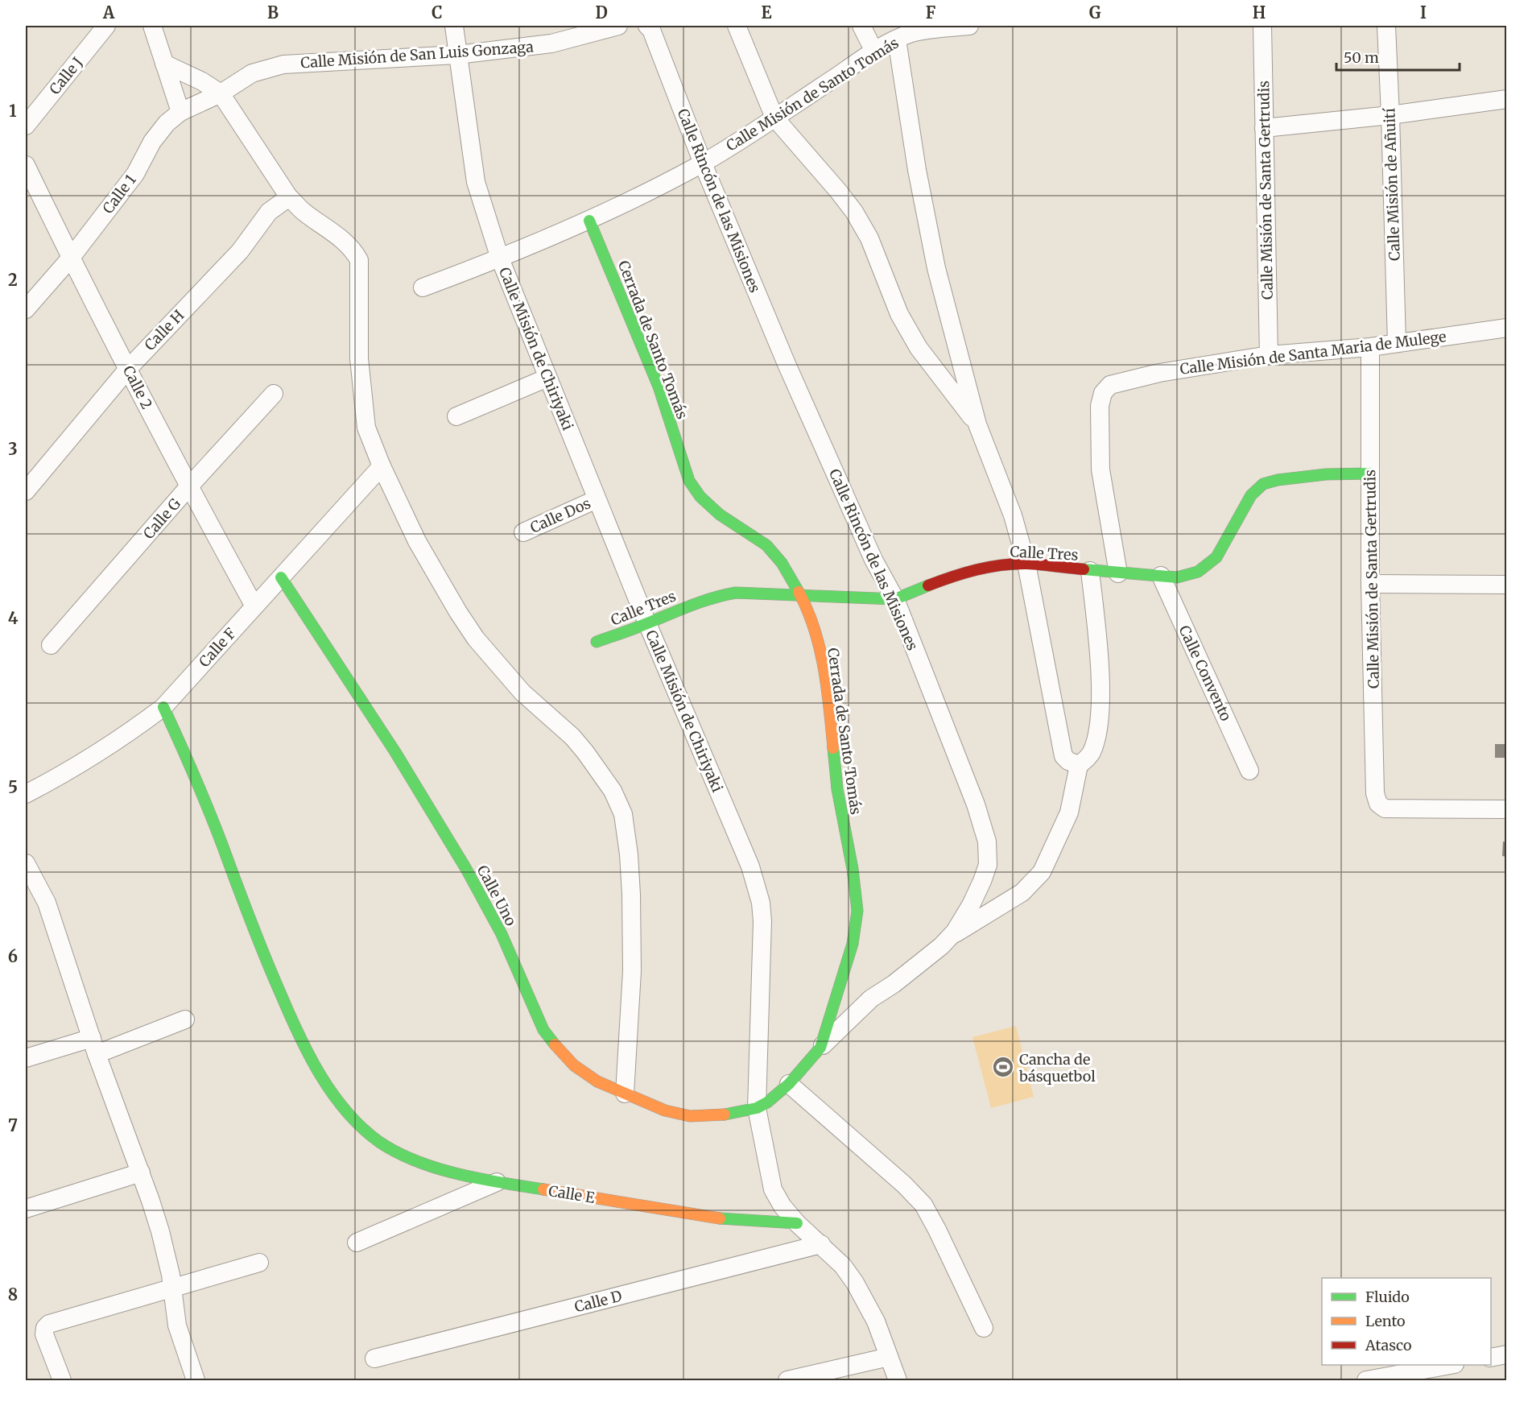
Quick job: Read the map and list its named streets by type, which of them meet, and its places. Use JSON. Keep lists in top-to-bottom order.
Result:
{
  "streets": {
    "street": [
      "Calle Misión de San Luis Gonzaga",
      "Calle J",
      "Calle Misión de Santo Tomás",
      "Calle Misión de Añuití",
      "Calle Misión de Santa Gertrudis",
      "Calle 1",
      "Calle Rincón de las Misiones",
      "Calle H",
      "Cerrada de Santo Tomás",
      "Calle Misión de Chiriyaki",
      "Calle Misión de Santa Maria de Mulege",
      "Calle 2",
      "Calle Dos",
      "Calle G",
      "Calle Tres",
      "Calle F",
      "Calle Convento",
      "Calle Uno",
      "Calle E",
      "Calle D"
    ]
  },
  "crossings": [
    ["Calle Misión de San Luis Gonzaga", "Calle 1"],
    ["Calle Misión de San Luis Gonzaga", "Calle Misión de Chiriyaki"],
    ["Calle Misión de Santo Tomás", "Calle Rincón de las Misiones"],
    ["Calle Misión de Santo Tomás", "Cerrada de Santo Tomás"],
    ["Calle Misión de Santo Tomás", "Calle Misión de Chiriyaki"],
    ["Calle Misión de Añuití", "Calle Misión de Santa Maria de Mulege"],
    ["Calle Misión de Santa Gertrudis", "Calle Misión de Santa Maria de Mulege"],
    ["Calle Misión de Santa Gertrudis", "Calle Tres"],
    ["Calle 1", "Calle 2"],
    ["Calle Rincón de las Misiones", "Cerrada de Santo Tomás"],
    ["Calle Rincón de las Misiones", "Calle Tres"],
    ["Calle H", "Calle 2"],
    ["Cerrada de Santo Tomás", "Calle Misión de Chiriyaki"],
    ["Cerrada de Santo Tomás", "Calle Tres"],
    ["Cerrada de Santo Tomás", "Calle Uno"],
    ["Calle Misión de Chiriyaki", "Calle Dos"],
    ["Calle Misión de Chiriyaki", "Calle Tres"],
    ["Calle Misión de Chiriyaki", "Calle Uno"],
    ["Calle Misión de Chiriyaki", "Calle E"],
    ["Calle Misión de Chiriyaki", "Calle D"],
    ["Calle Misión de Santa Maria de Mulege", "Calle Tres"],
    ["Calle 2", "Calle G"],
    ["Calle 2", "Calle F"],
    ["Calle Tres", "Calle Convento"],
    ["Calle F", "Calle Uno"],
    ["Calle F", "Calle E"]
  ],
  "places": {
    "sports": ["Cancha de básquetbol"]
  },
  "legend": ["Fluido", "Lento", "Atasco"],
  "scale_bar": "50 m",
  "grid": {
    "columns": [
      "A",
      "B",
      "C",
      "D",
      "E",
      "F",
      "G",
      "H",
      "I"
    ],
    "rows": [
      "1",
      "2",
      "3",
      "4",
      "5",
      "6",
      "7",
      "8"
    ]
  }
}
